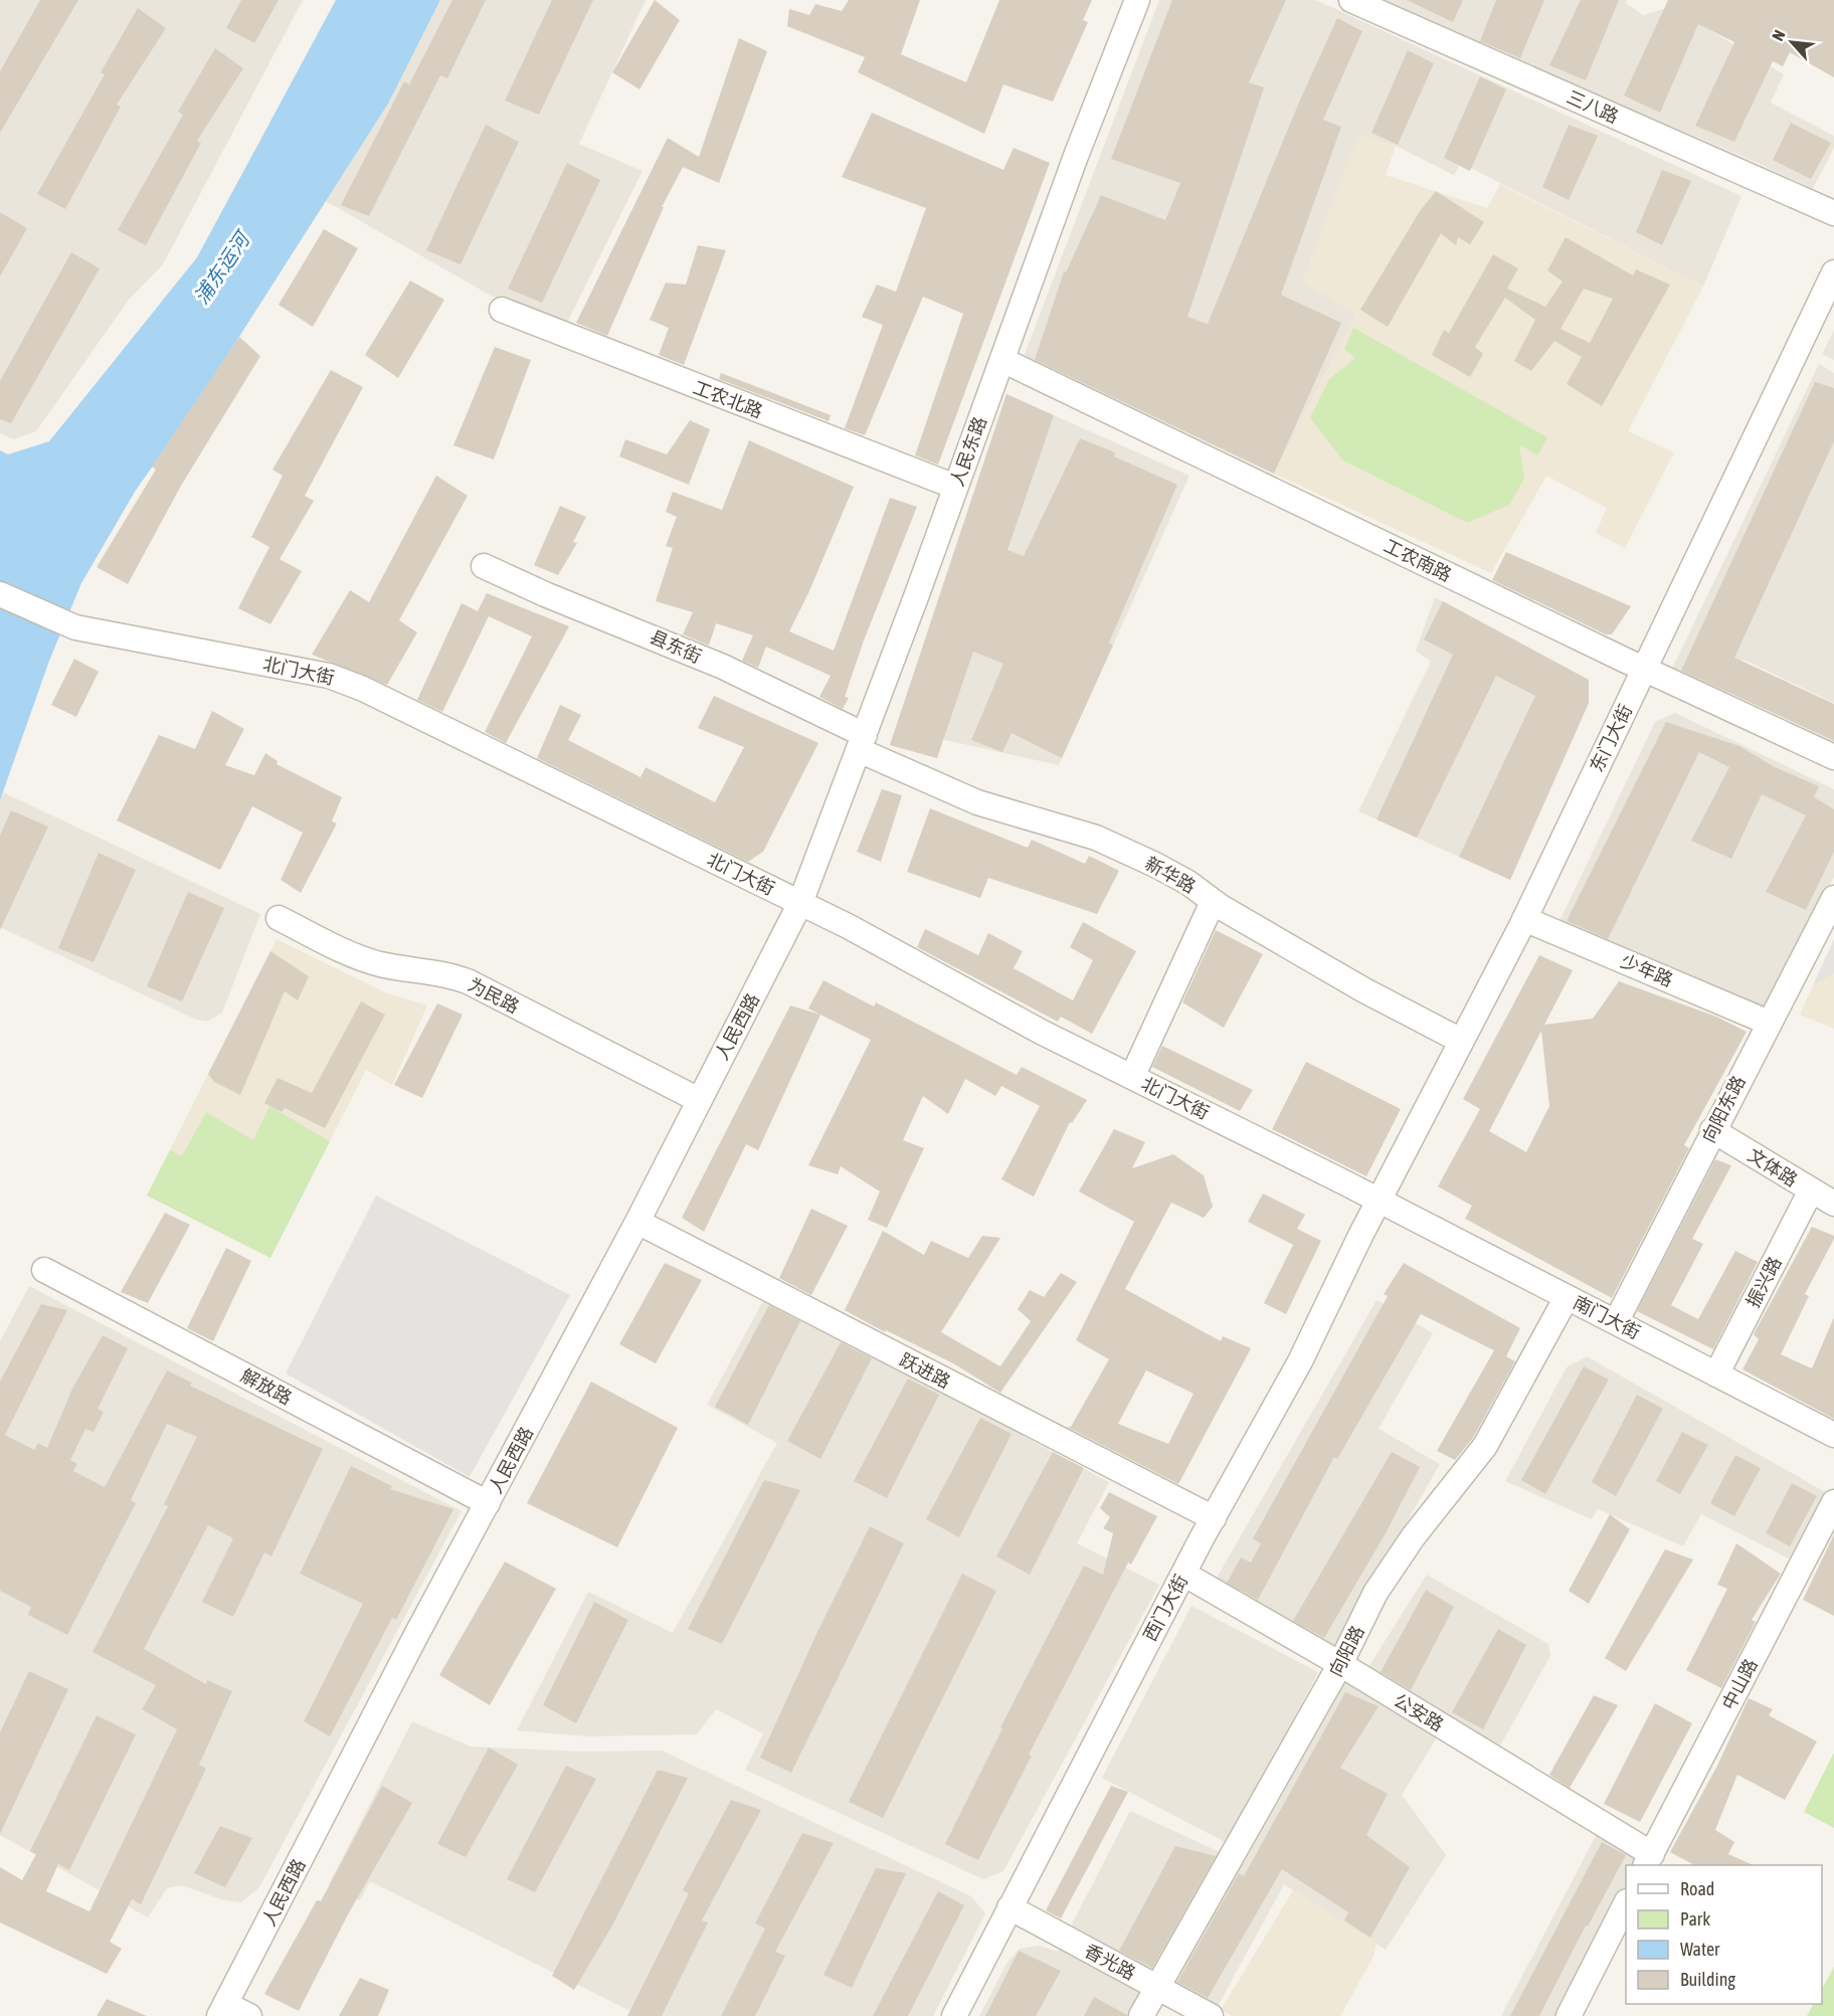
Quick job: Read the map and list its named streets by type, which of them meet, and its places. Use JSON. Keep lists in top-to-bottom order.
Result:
{
  "streets": {
    "street": [
      "三八路",
      "工农北路",
      "人民东路",
      "工农南路",
      "县东街",
      "北门大街",
      "东门大街",
      "新华路",
      "少年路",
      "为民路",
      "人民西路",
      "向阳东路",
      "文体路",
      "振兴路",
      "南门大街",
      "跃进路",
      "解放路",
      "西门大街",
      "向阳路",
      "中山路",
      "公安路",
      "香光路"
    ]
  },
  "crossings": [
    ["工农北路", "人民东路"],
    ["人民东路", "工农南路"],
    ["人民东路", "县东街"],
    ["人民东路", "北门大街"],
    ["人民东路", "新华路"],
    ["人民东路", "人民西路"],
    ["工农南路", "东门大街"],
    ["县东街", "新华路"],
    ["北门大街", "东门大街"],
    ["北门大街", "人民西路"],
    ["北门大街", "南门大街"],
    ["北门大街", "西门大街"],
    ["东门大街", "新华路"],
    ["东门大街", "少年路"],
    ["东门大街", "南门大街"],
    ["东门大街", "西门大街"],
    ["少年路", "向阳东路"],
    ["为民路", "人民西路"],
    ["人民西路", "跃进路"],
    ["人民西路", "解放路"],
    ["向阳东路", "文体路"],
    ["向阳东路", "南门大街"],
    ["文体路", "振兴路"],
    ["振兴路", "南门大街"],
    ["南门大街", "西门大街"],
    ["南门大街", "向阳路"],
    ["跃进路", "西门大街"],
    ["西门大街", "公安路"],
    ["西门大街", "香光路"],
    ["向阳路", "公安路"],
    ["向阳路", "香光路"],
    ["中山路", "公安路"]
  ],
  "water": ["浦东运河"],
  "legend": [
    "Road",
    "Park",
    "Water",
    "Building"
  ],
  "north": "top left"
}
